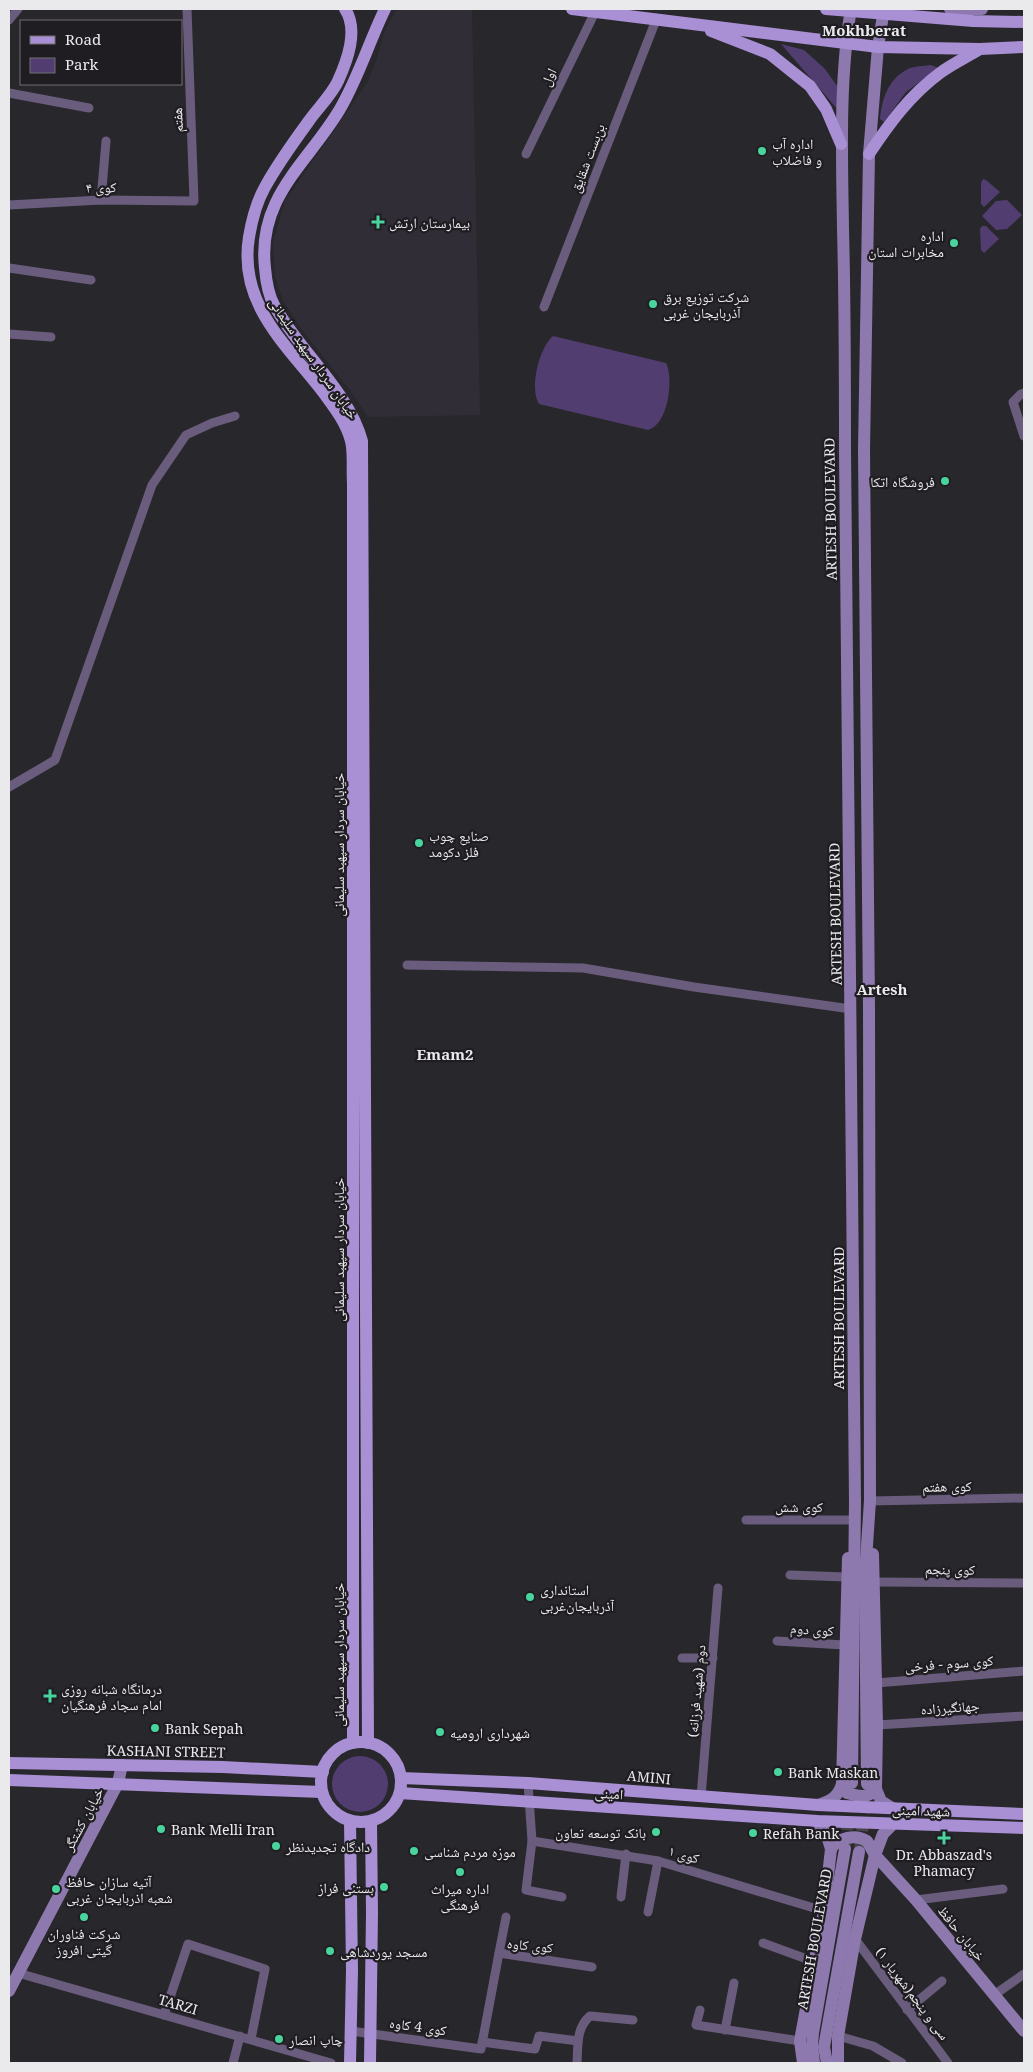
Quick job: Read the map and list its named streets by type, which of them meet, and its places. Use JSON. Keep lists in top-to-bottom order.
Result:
{
  "streets": {
    "main road": [
      "خیابان سردار سپهبد سلیمانی",
      "ARTESH BOULEVARD",
      "KASHANI STREET",
      "AMINI",
      "امینی",
      "شهید امینی",
      "خیابان کشتگر",
      "خیابان حافظ"
    ],
    "street": [
      "اول",
      "هفتم",
      "بن‌بست شقایق",
      "کوی ۴",
      "کوی هفتم",
      "کوی شش",
      "کوی پنجم",
      "کوی دوم",
      "کوی سوم - فرخی",
      "دوم (شهید فرزانه)",
      "جهانگیرزاده",
      "کوی ۱",
      "کوی کاوه",
      "سی و پنجم(شهریار ۱)",
      "TARZI",
      "کوی 4 کاوه"
    ]
  },
  "crossings": [
    ["هفتم", "کوی ۴"],
    ["خیابان سردار سپهبد سلیمانی", "KASHANI STREET"],
    ["خیابان سردار سپهبد سلیمانی", "AMINI"],
    ["خیابان سردار سپهبد سلیمانی", "امینی"],
    ["دوم (شهید فرزانه)", "AMINI"],
    ["KASHANI STREET", "AMINI"],
    ["KASHANI STREET", "امینی"],
    ["KASHANI STREET", "خیابان کشتگر"],
    ["AMINI", "امینی"],
    ["AMINI", "شهید امینی"],
    ["امینی", "شهید امینی"],
    ["خیابان کشتگر", "TARZI"],
    ["کوی کاوه", "کوی 4 کاوه"]
  ],
  "districts": ["Mokhberat", "Artesh", "Emam2"],
  "places": {
    "other": [
      "اداره آب و فاضلاب",
      "اداره مخابرات استان",
      "شرکت توزیع برق آذربایجان غربی",
      "فروشگاه اتکا",
      "صنایع چوب فلز دکومد",
      "استانداری آذربایجان‌غربی",
      "Bank Sepah",
      "شهرداری ارومیه",
      "Bank Maskan",
      "Bank Melli Iran",
      "بانک توسعه تعاون",
      "Refah Bank",
      "دادگاه تجدیدنظر",
      "موزه مردم شناسی",
      "اداره میراث فرهنگی",
      "بستنی فراز",
      "آتیه سازان حافظ شعبه اذربایجان غربی",
      "شرکت فناوران گیتی افروز",
      "مسجد یوردشاهی",
      "چاپ انصار"
    ],
    "health": ["بیمارستان ارتش", "درمانگاه شبانه روزی امام سجاد فرهنگیان", "Dr. Abbaszad's Phamacy"]
  },
  "legend": ["Road", "Park"]
}
